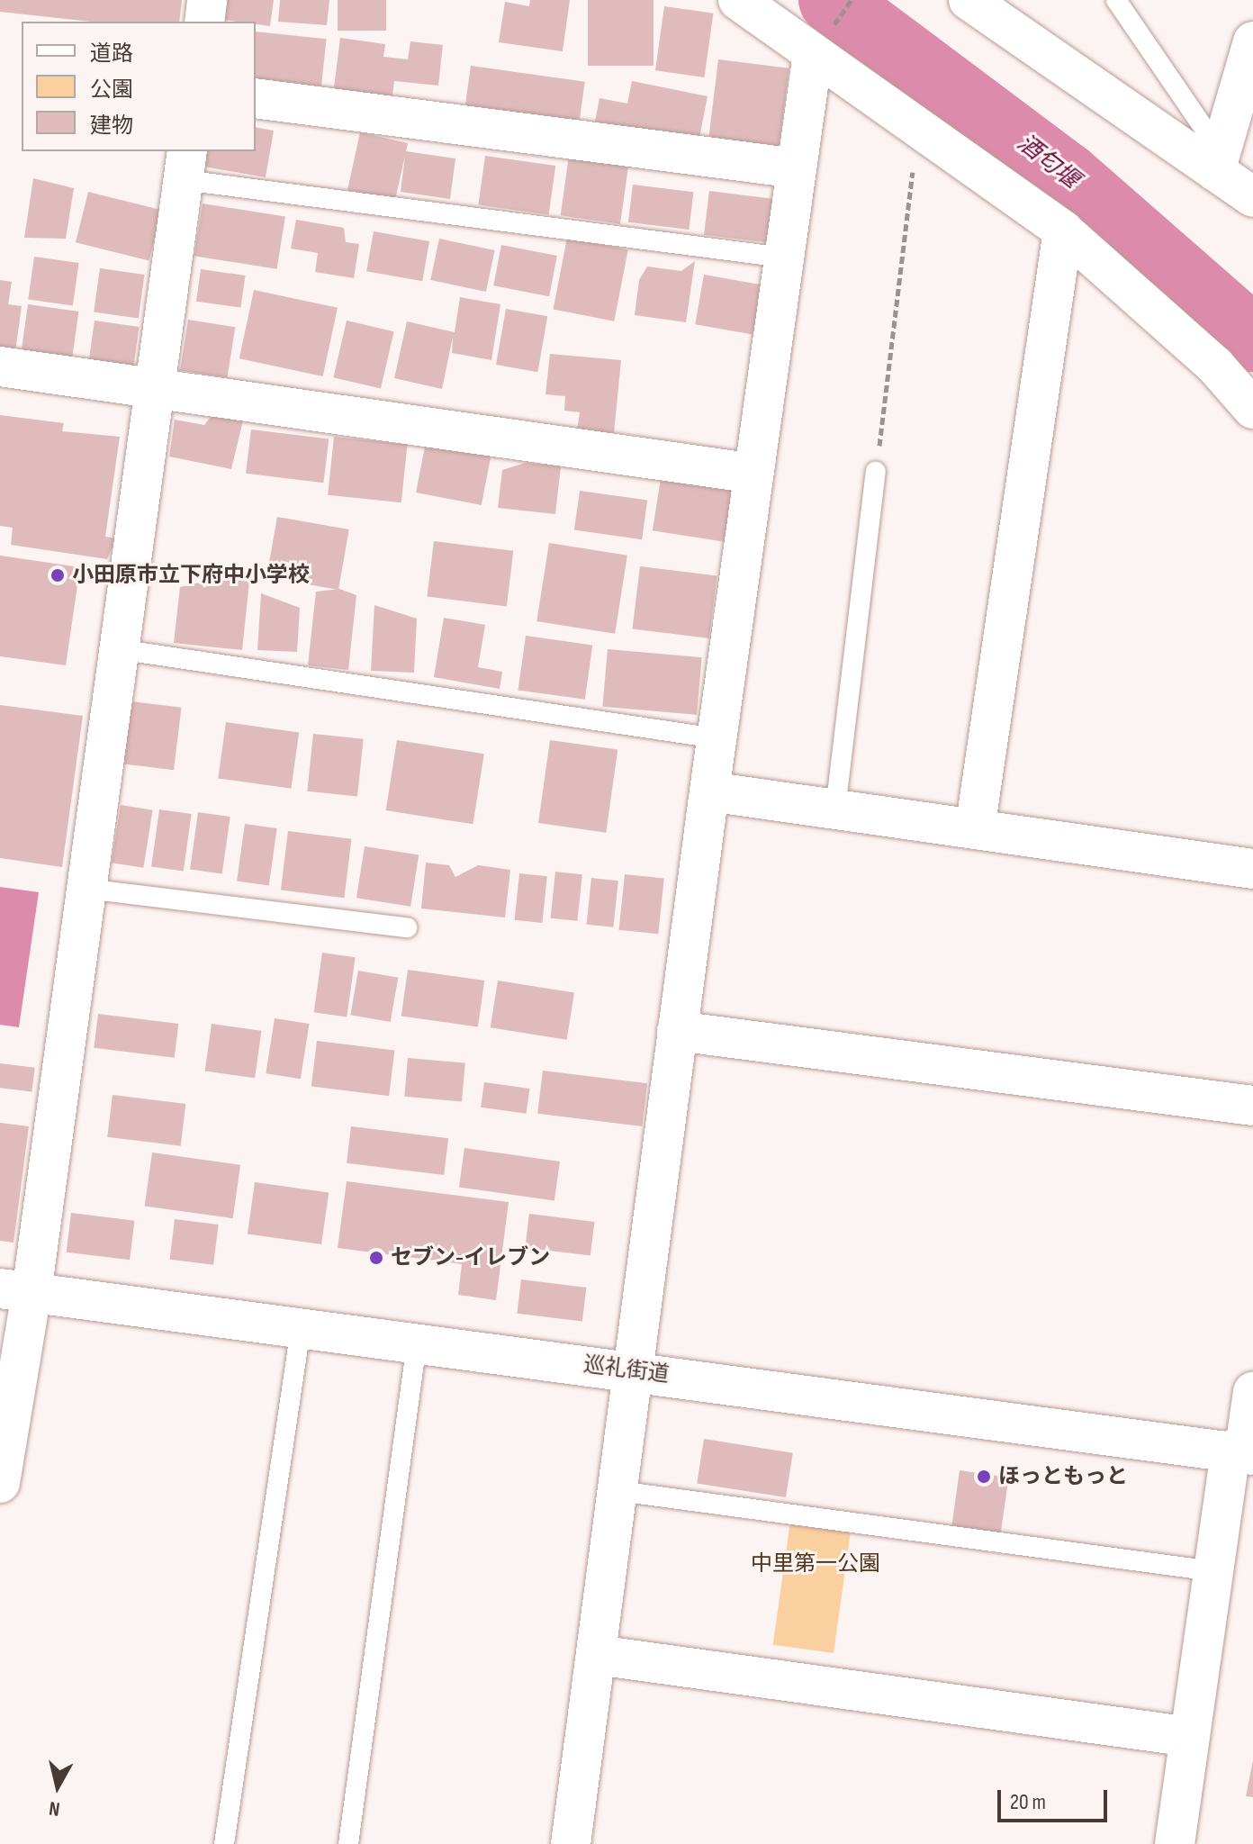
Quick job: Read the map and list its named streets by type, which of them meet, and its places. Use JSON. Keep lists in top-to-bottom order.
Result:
{
  "streets": {
    "street": ["巡礼街道"]
  },
  "water": ["酒匂堰"],
  "parks": ["中里第一公園"],
  "places": ["小田原市立下府中小学校", "セブン-イレブン", "ほっともっと"],
  "legend": ["道路", "公園", "建物"],
  "scale_bar": "20 m",
  "north": "bottom"
}
